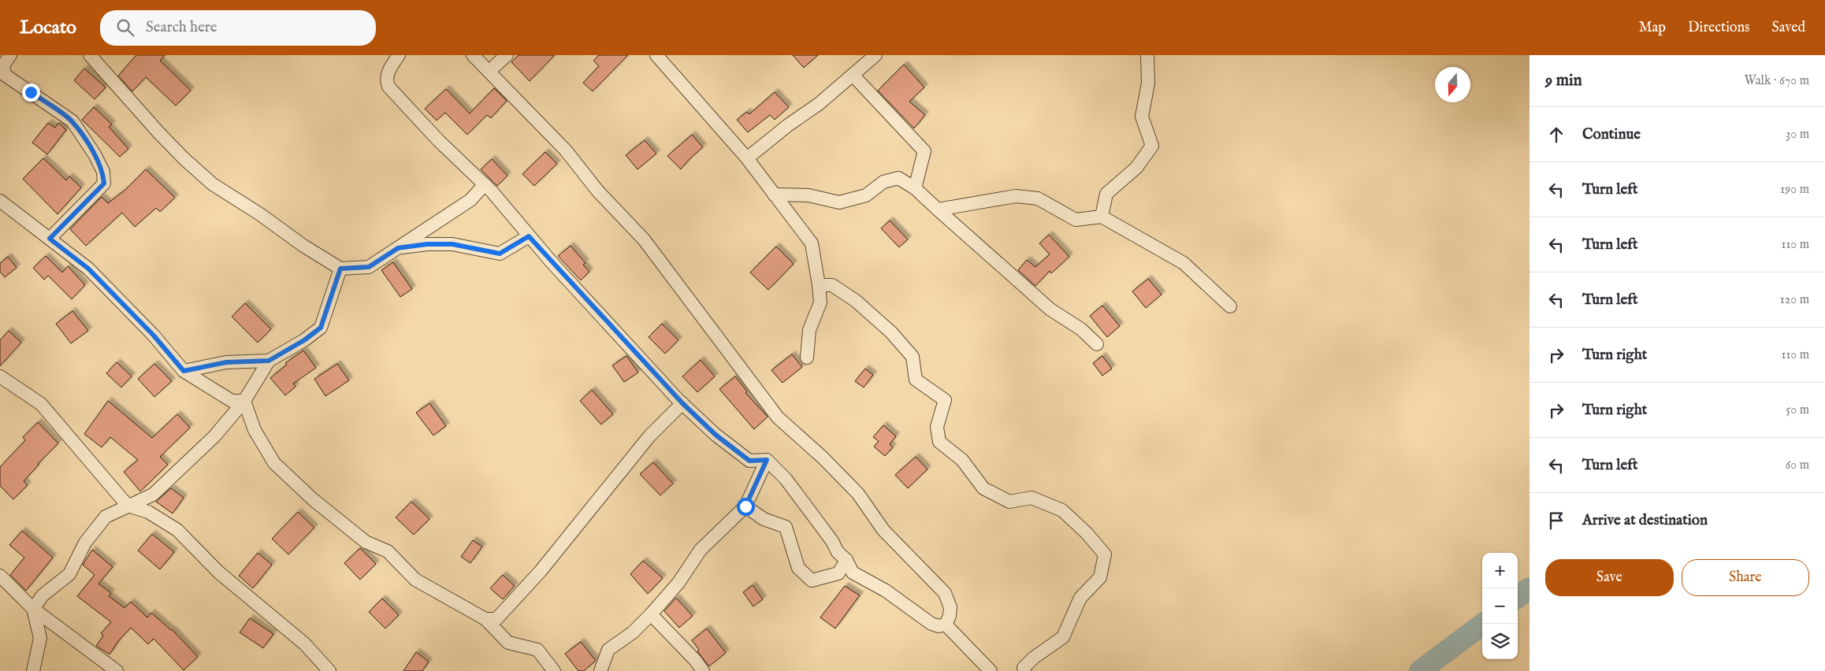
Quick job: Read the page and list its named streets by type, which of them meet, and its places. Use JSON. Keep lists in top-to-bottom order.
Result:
{
  "north": "bottom",
  "page": {
    "header": "Locato",
    "search": "Search here",
    "nav": ["Map", "Directions", "Saved"],
    "heading": ["9 min", "Walk · 670 m"],
    "list": [
      ["Continue", "30 m"],
      ["Turn left", "190 m"],
      ["Turn left", "110 m"],
      ["Turn left", "120 m"],
      ["Turn right", "110 m"],
      ["Turn right", "50 m"],
      ["Turn left", "60 m"],
      "Arrive at destination"
    ],
    "buttons": ["Save", "Share"],
    "map_buttons": ["+", "−"]
  }
}
